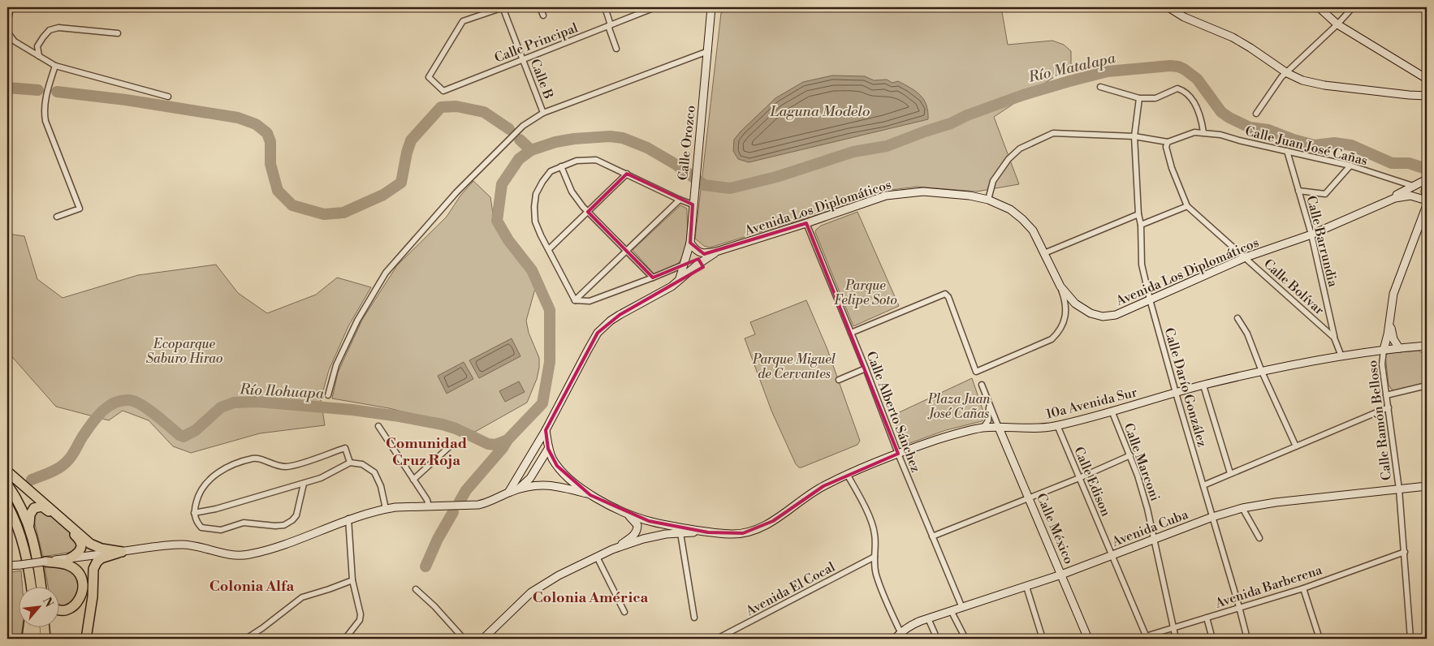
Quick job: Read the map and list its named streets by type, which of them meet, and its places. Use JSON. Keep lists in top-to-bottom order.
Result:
{
  "streets": {
    "main road": [
      "Calle Orozco",
      "Avenida Los Diplomáticos",
      "10a Avenida Sur",
      "Calle Ramón Belloso",
      "Avenida Cuba",
      "Calle México"
    ],
    "street": [
      "Calle Principal",
      "Calle B",
      "Calle Juan José Cañas",
      "Calle Barrundia",
      "Calle Bolívar",
      "Calle Darío González",
      "Calle Alberto Sánchez",
      "Calle Marconi",
      "Calle Edison",
      "Avenida Barberena",
      "Avenida El Cocal"
    ]
  },
  "crossings": [
    ["Calle Principal", "Calle B"],
    ["Calle Orozco", "Avenida Los Diplomáticos"],
    ["Calle Juan José Cañas", "Avenida Los Diplomáticos"],
    ["Calle Juan José Cañas", "Calle Barrundia"],
    ["Calle Juan José Cañas", "Calle Bolívar"],
    ["Avenida Los Diplomáticos", "Calle Barrundia"],
    ["Avenida Los Diplomáticos", "Calle Bolívar"],
    ["Avenida Los Diplomáticos", "Calle Darío González"],
    ["Avenida Los Diplomáticos", "Calle Alberto Sánchez"],
    ["Calle Barrundia", "Calle Bolívar"],
    ["Calle Bolívar", "10a Avenida Sur"],
    ["Calle Darío González", "10a Avenida Sur"],
    ["Calle Darío González", "Avenida Cuba"],
    ["Calle Darío González", "Avenida Barberena"],
    ["10a Avenida Sur", "Calle Alberto Sánchez"],
    ["10a Avenida Sur", "Calle Ramón Belloso"],
    ["10a Avenida Sur", "Calle Marconi"],
    ["10a Avenida Sur", "Calle Edison"],
    ["10a Avenida Sur", "Calle México"],
    ["Calle Alberto Sánchez", "Avenida Cuba"],
    ["Calle Ramón Belloso", "Avenida Cuba"],
    ["Calle Ramón Belloso", "Avenida Barberena"],
    ["Calle Marconi", "Avenida Cuba"],
    ["Calle Marconi", "Avenida Barberena"],
    ["Calle Edison", "Avenida Cuba"],
    ["Calle Edison", "Avenida Barberena"],
    ["Avenida Cuba", "Calle México"]
  ],
  "districts": ["Comunidad Cruz Roja", "Colonia Alfa", "Colonia América"],
  "water": ["Río Matalapa", "Laguna Modelo", "Río Ilohuapa"],
  "parks": [
    "Parque Felipe Soto",
    "Ecoparque Saburo Hirao",
    "Parque Miguel de Cervantes",
    "Plaza Juan José Cañas"
  ],
  "north": "top right"
}
